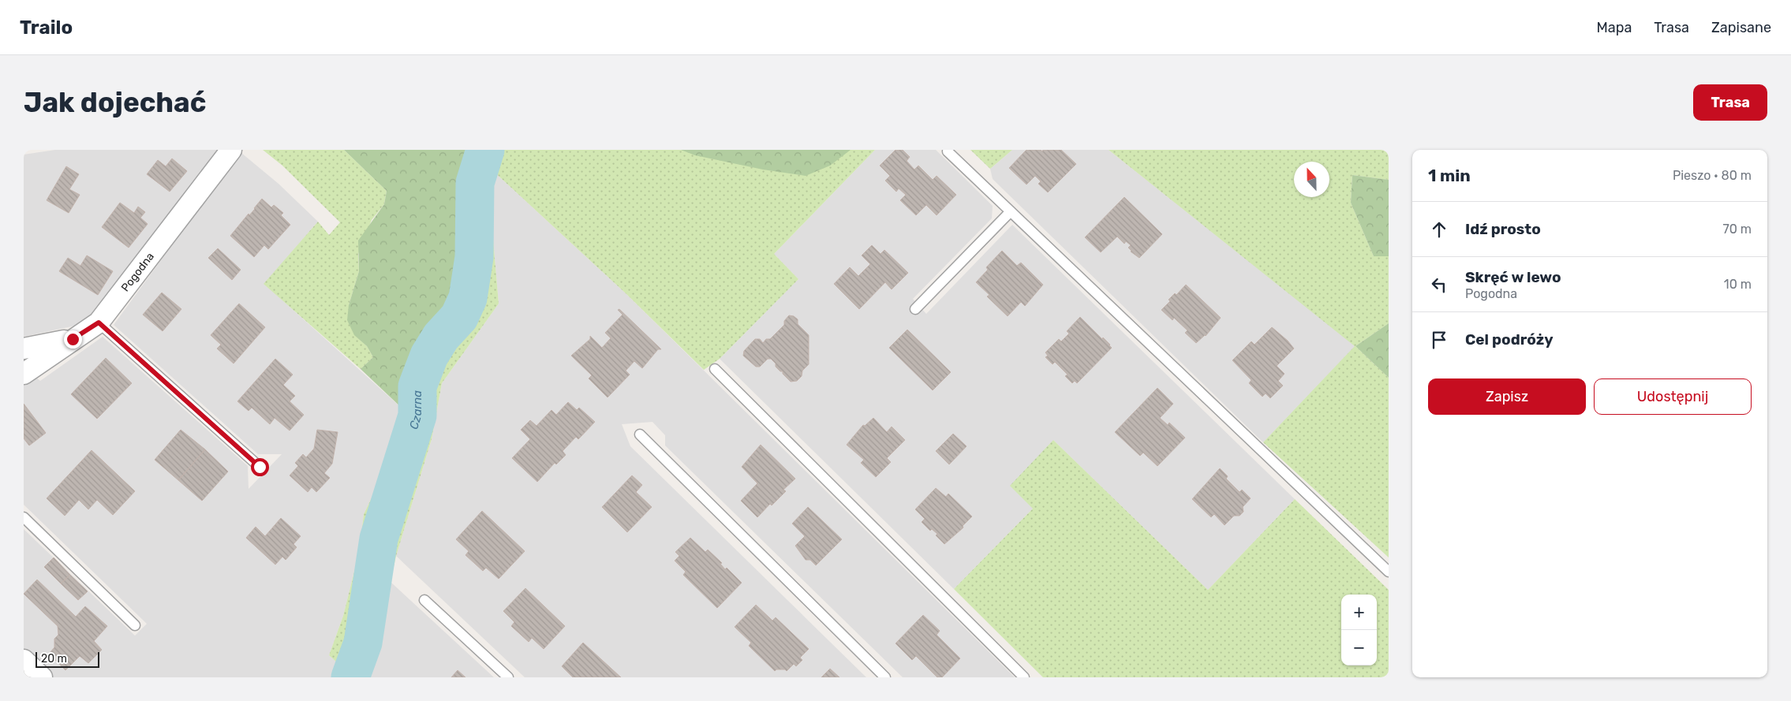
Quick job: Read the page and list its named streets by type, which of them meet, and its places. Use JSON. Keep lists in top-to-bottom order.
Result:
{
  "streets": {
    "street": ["Pogodna"]
  },
  "water": ["Czarna"],
  "scale_bar": "20 m",
  "north": "top",
  "page": {
    "header": "Trailo",
    "nav": ["Mapa", "Trasa", "Zapisane"],
    "buttons": [
      "Trasa",
      ["Zapisz", "Udostępnij"]
    ],
    "title": "Jak dojechać",
    "heading": ["1 min", "Pieszo · 80 m"],
    "list": [
      ["Idź prosto", "70 m"],
      ["Skręć w lewo", "Pogodna", "10 m"],
      "Cel podróży"
    ],
    "map_buttons": ["+", "−"],
    "scale": "20 m"
  }
}
